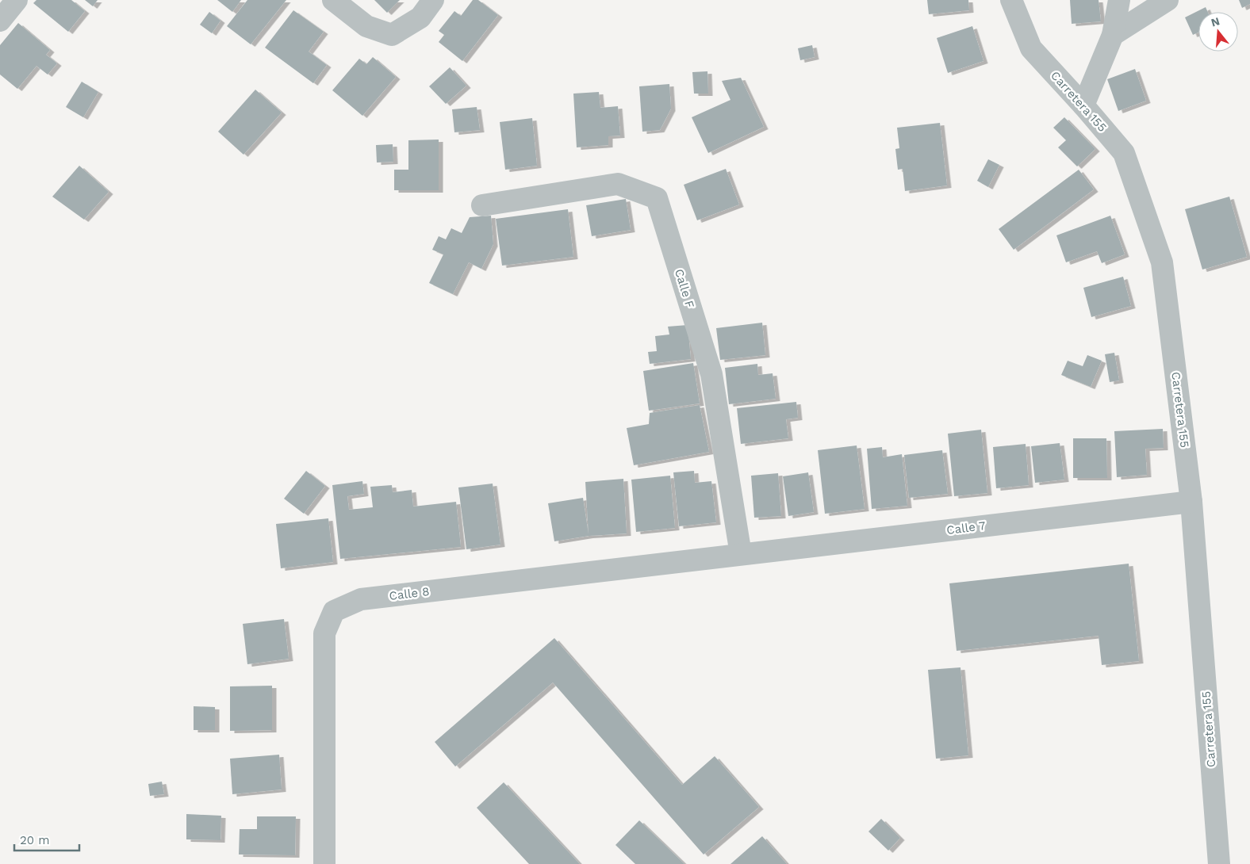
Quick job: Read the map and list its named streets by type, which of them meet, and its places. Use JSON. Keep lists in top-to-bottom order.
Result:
{
  "streets": {
    "street": [
      "Carretera 155",
      "Calle F",
      "Calle 7",
      "Calle 8"
    ]
  },
  "crossings": [
    ["Carretera 155", "Calle 7"],
    ["Calle F", "Calle 7"],
    ["Calle F", "Calle 8"],
    ["Calle 7", "Calle 8"]
  ],
  "scale_bar": "20 m",
  "north": "top"
}
